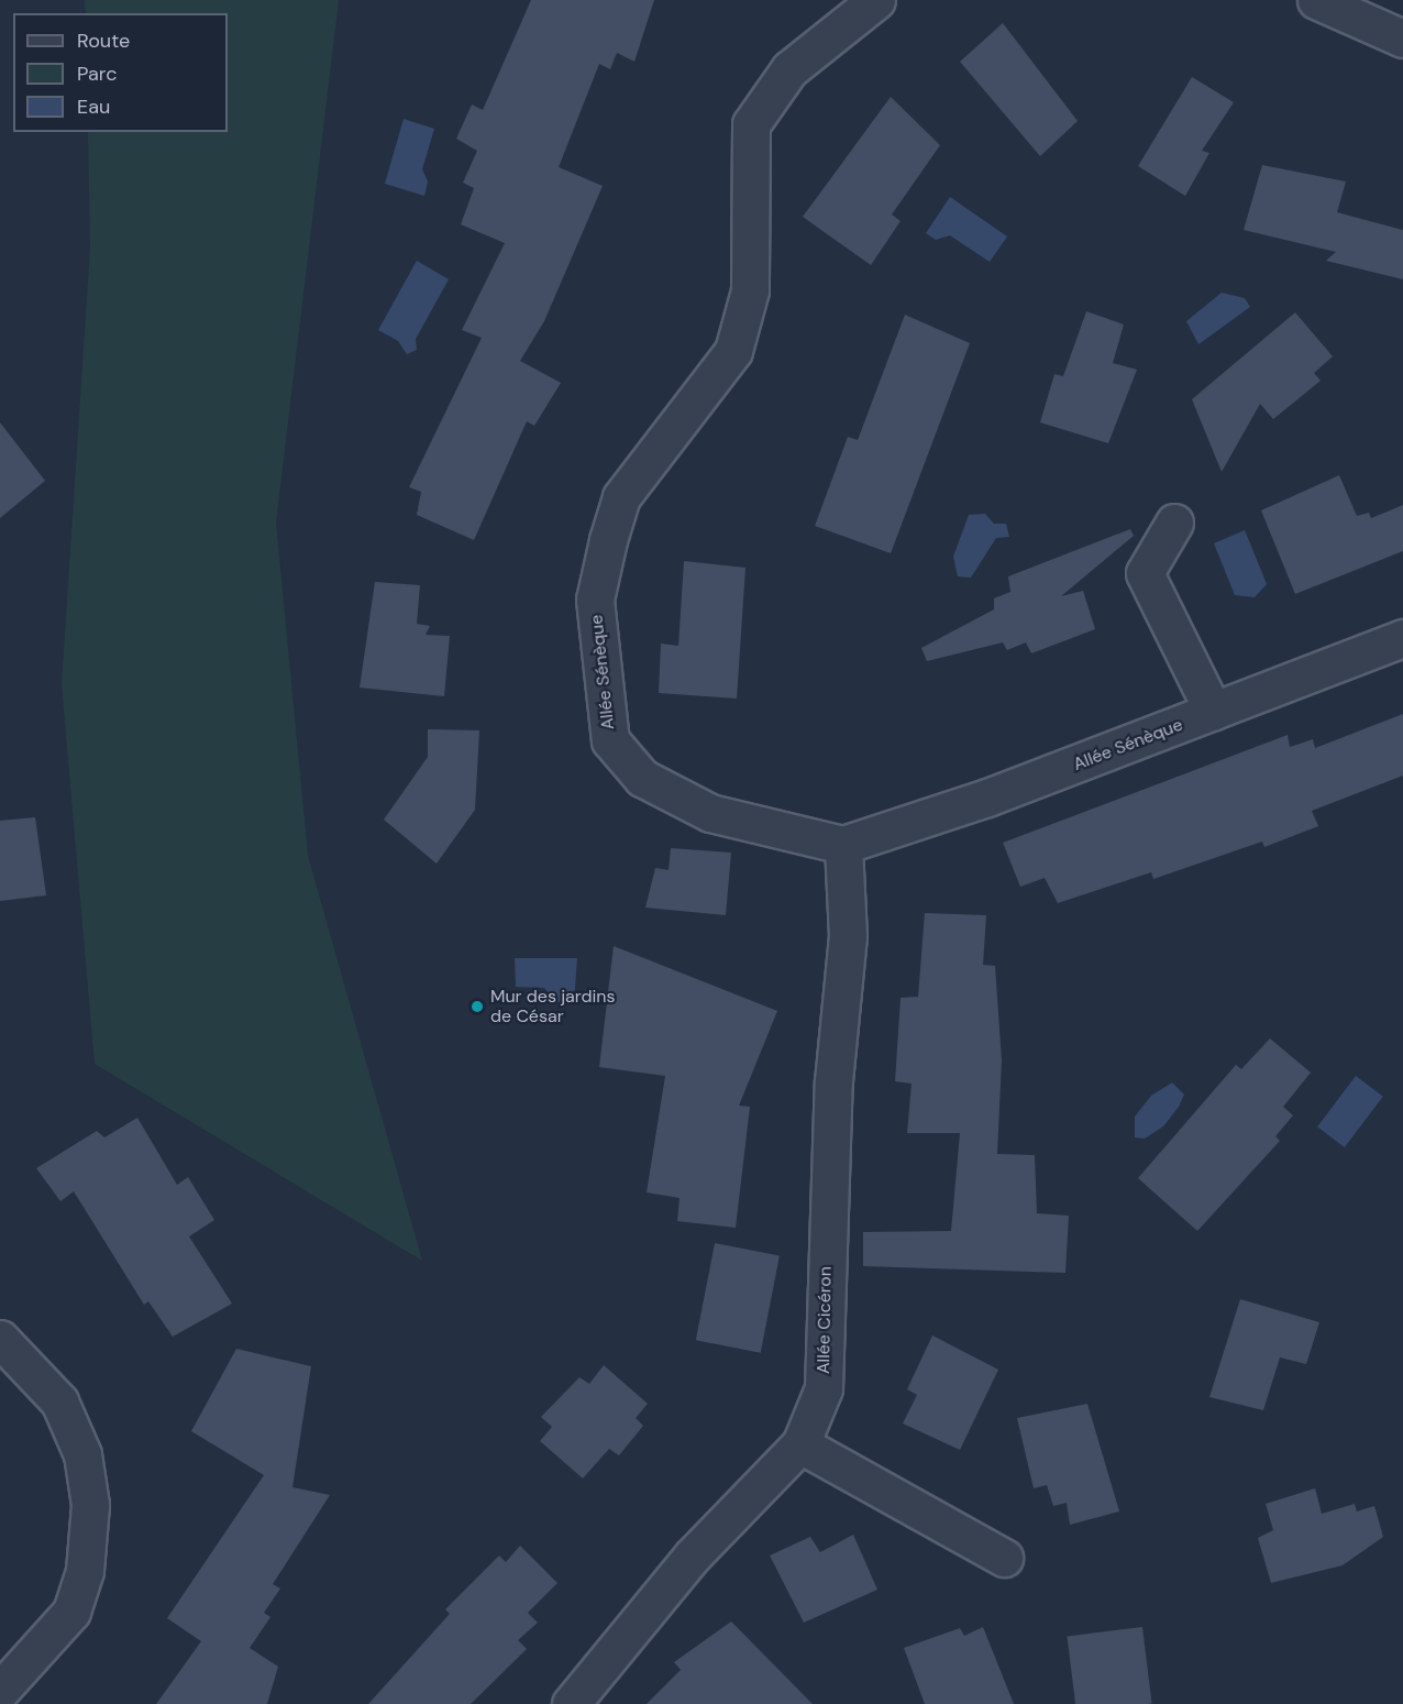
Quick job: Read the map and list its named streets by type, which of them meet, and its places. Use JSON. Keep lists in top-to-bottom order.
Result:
{
  "streets": {
    "street": ["Allée Sénèque", "Allée Cicéron"]
  },
  "crossings": [
    ["Allée Sénèque", "Allée Cicéron"]
  ],
  "places": ["Mur des jardins de César"],
  "legend": ["Route", "Parc", "Eau"]
}
